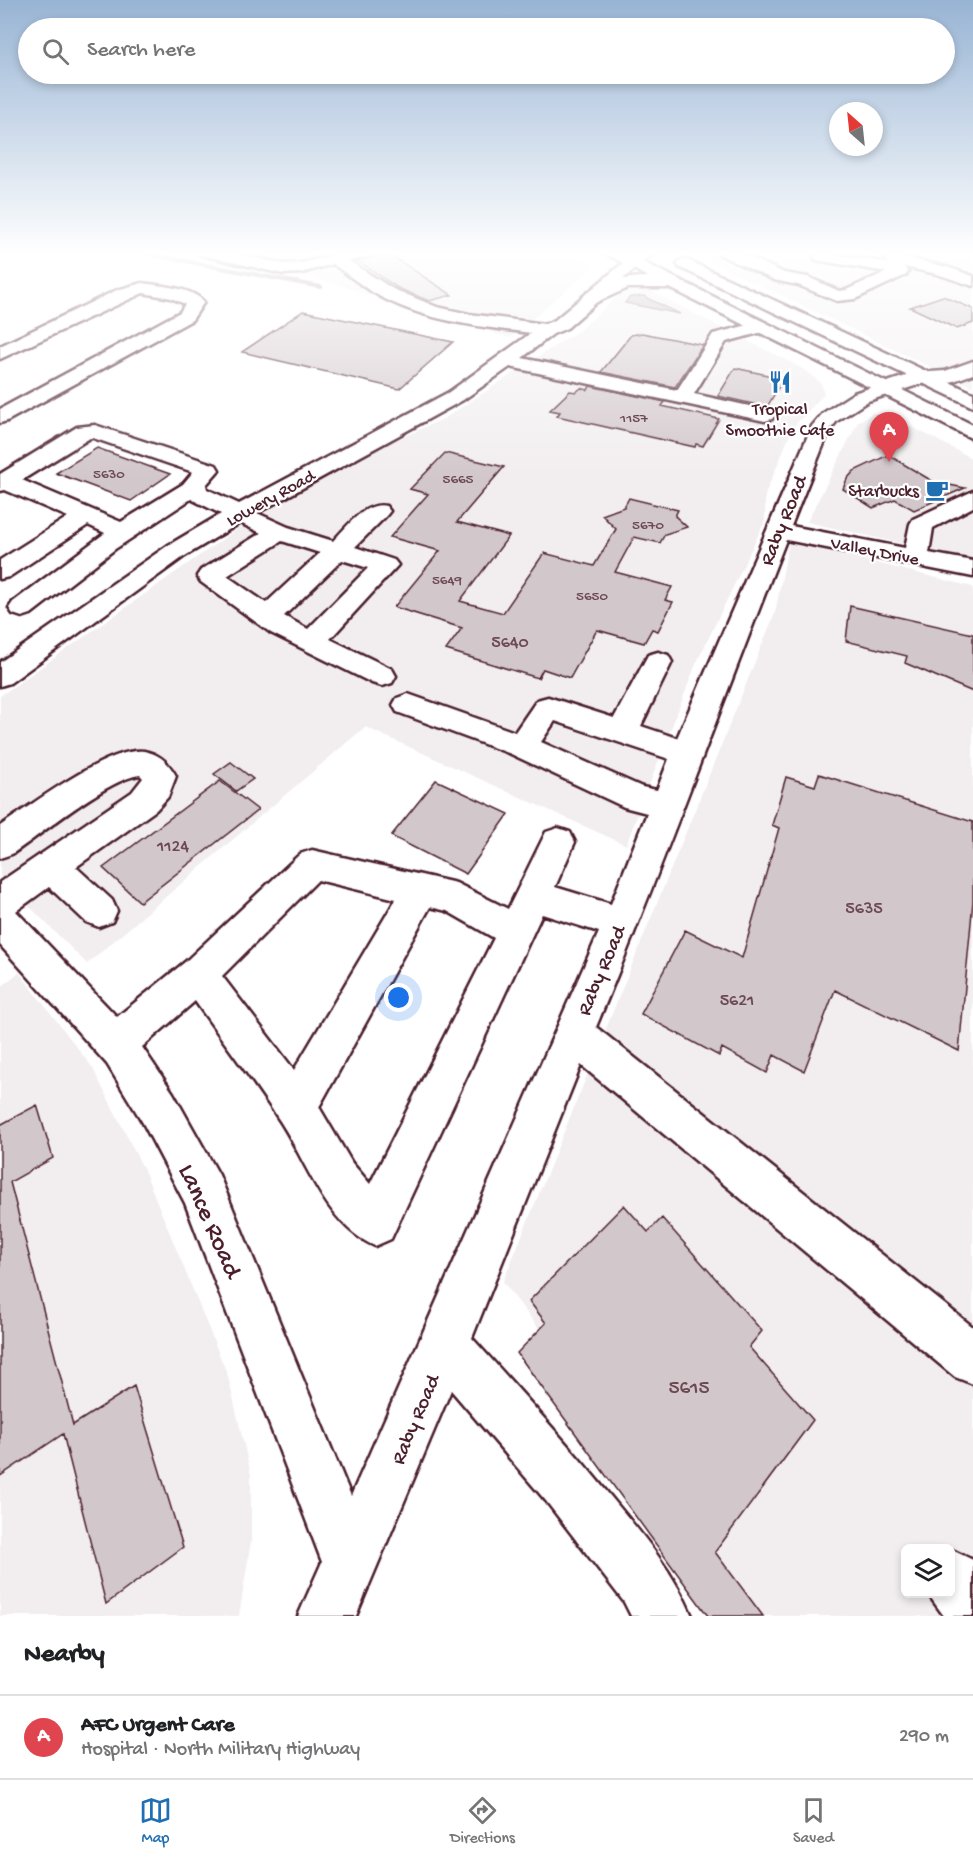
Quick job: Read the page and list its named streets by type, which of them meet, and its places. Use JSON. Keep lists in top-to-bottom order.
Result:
{
  "streets": {
    "street": [
      "Lowery Road",
      "Raby Road",
      "Valley Drive",
      "Lance Road"
    ]
  },
  "crossings": [
    ["Raby Road", "Valley Drive"],
    ["Raby Road", "Lance Road"]
  ],
  "places": {
    "restaurant": ["Tropical Smoothie Cafe"],
    "cafe": ["Starbucks"]
  },
  "house_numbers": [
    "1157",
    "5630",
    "5665",
    "5670",
    "5649",
    "5650",
    "5640",
    "1124",
    "5635",
    "5621",
    "5615"
  ],
  "north": "top left",
  "page": {
    "search": "Search here",
    "pins": "A",
    "heading": "Nearby",
    "list": [
      {
        "mark": "A",
        "name": "AFC Urgent Care",
        "note": "Hospital · North Military Highway",
        "value": "290 m"
      }
    ],
    "nav": ["Map", "Directions", "Saved"]
  }
}
